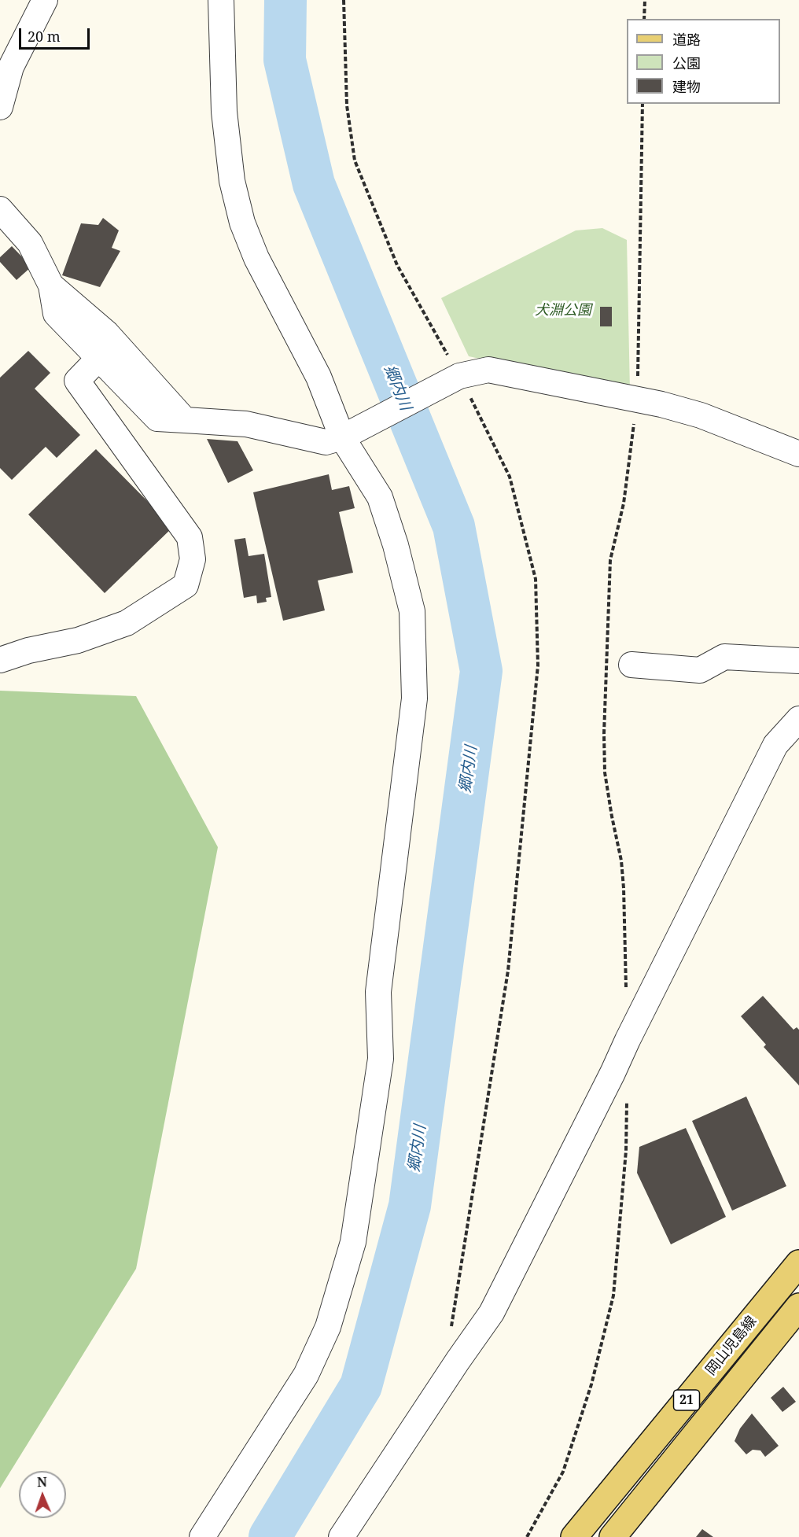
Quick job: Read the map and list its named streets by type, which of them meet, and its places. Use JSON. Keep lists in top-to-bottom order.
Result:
{
  "streets": {
    "main road": ["岡山児島線", "21"]
  },
  "water": ["郷内川"],
  "parks": ["犬淵公園"],
  "legend": ["道路", "公園", "建物"],
  "scale_bar": "20 m",
  "north": "top"
}
